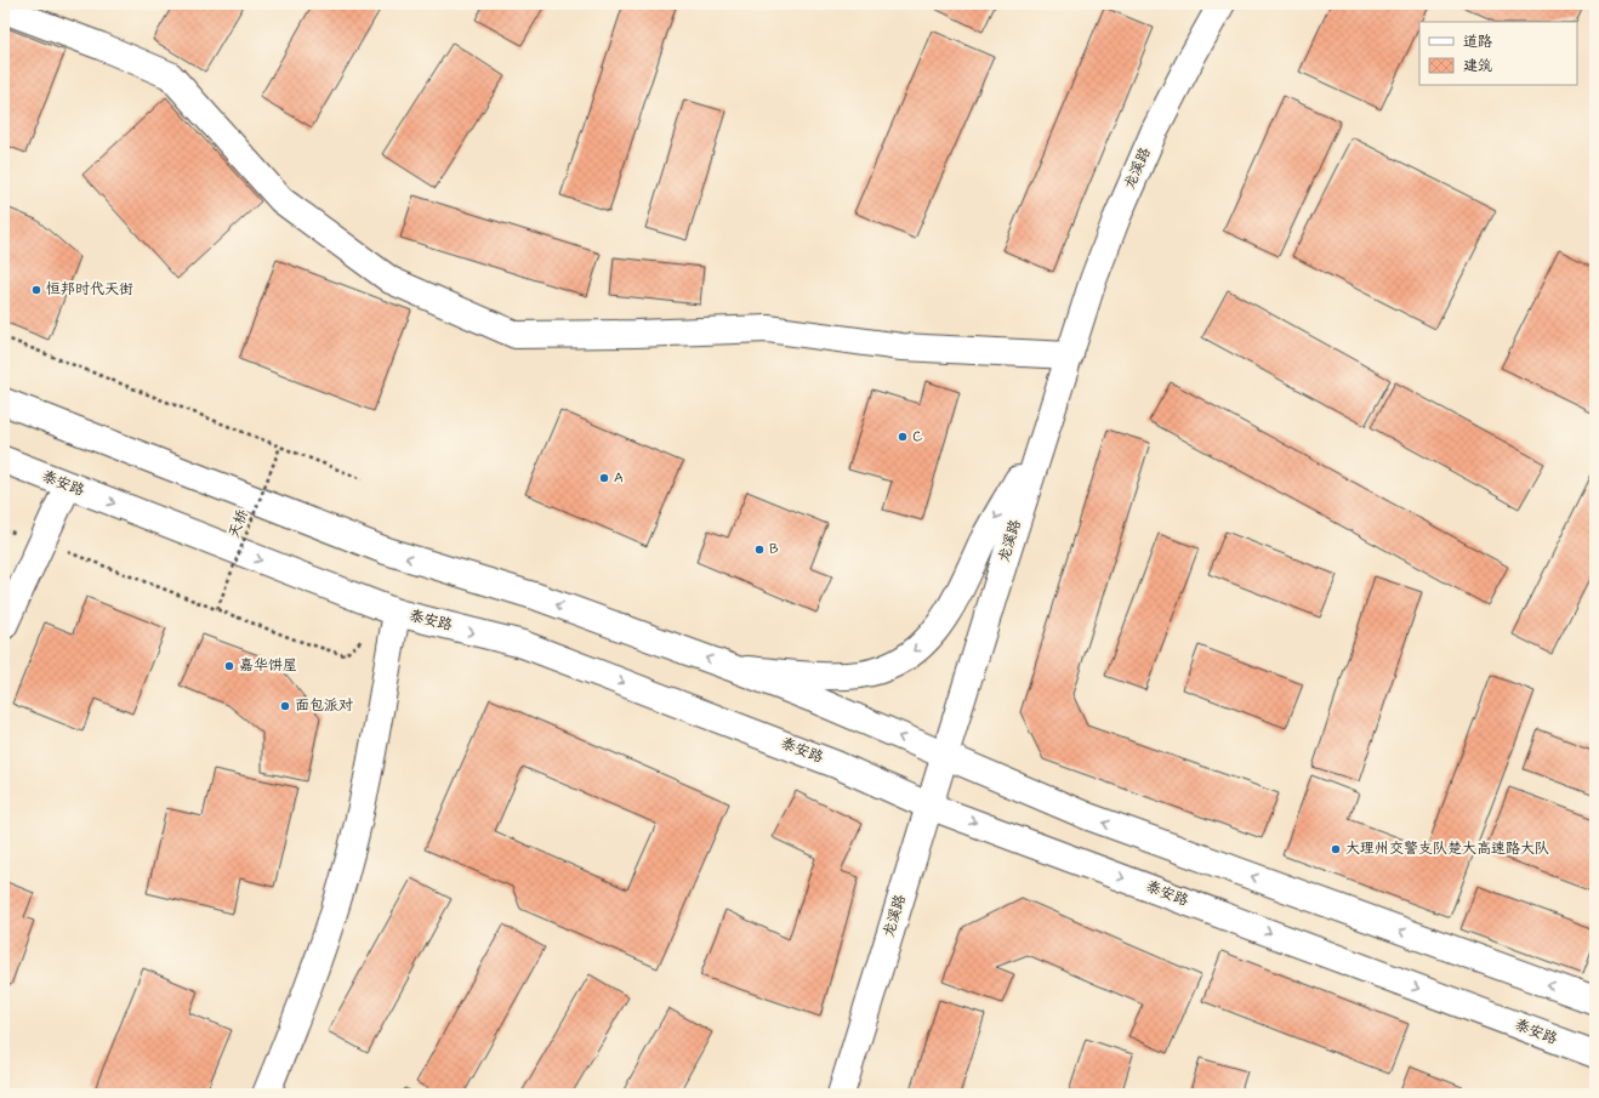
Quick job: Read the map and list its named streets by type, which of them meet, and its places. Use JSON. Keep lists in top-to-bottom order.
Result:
{
  "streets": {
    "street": ["龙溪路", "泰安路"],
    "path": ["天桥"]
  },
  "crossings": [
    ["龙溪路", "泰安路"]
  ],
  "places": [
    "恒邦时代天街",
    "C",
    "A",
    "B",
    "嘉华饼屋",
    "面包派对",
    "大理州交警支队楚大高速路大队"
  ],
  "legend": ["道路", "建筑"]
}
